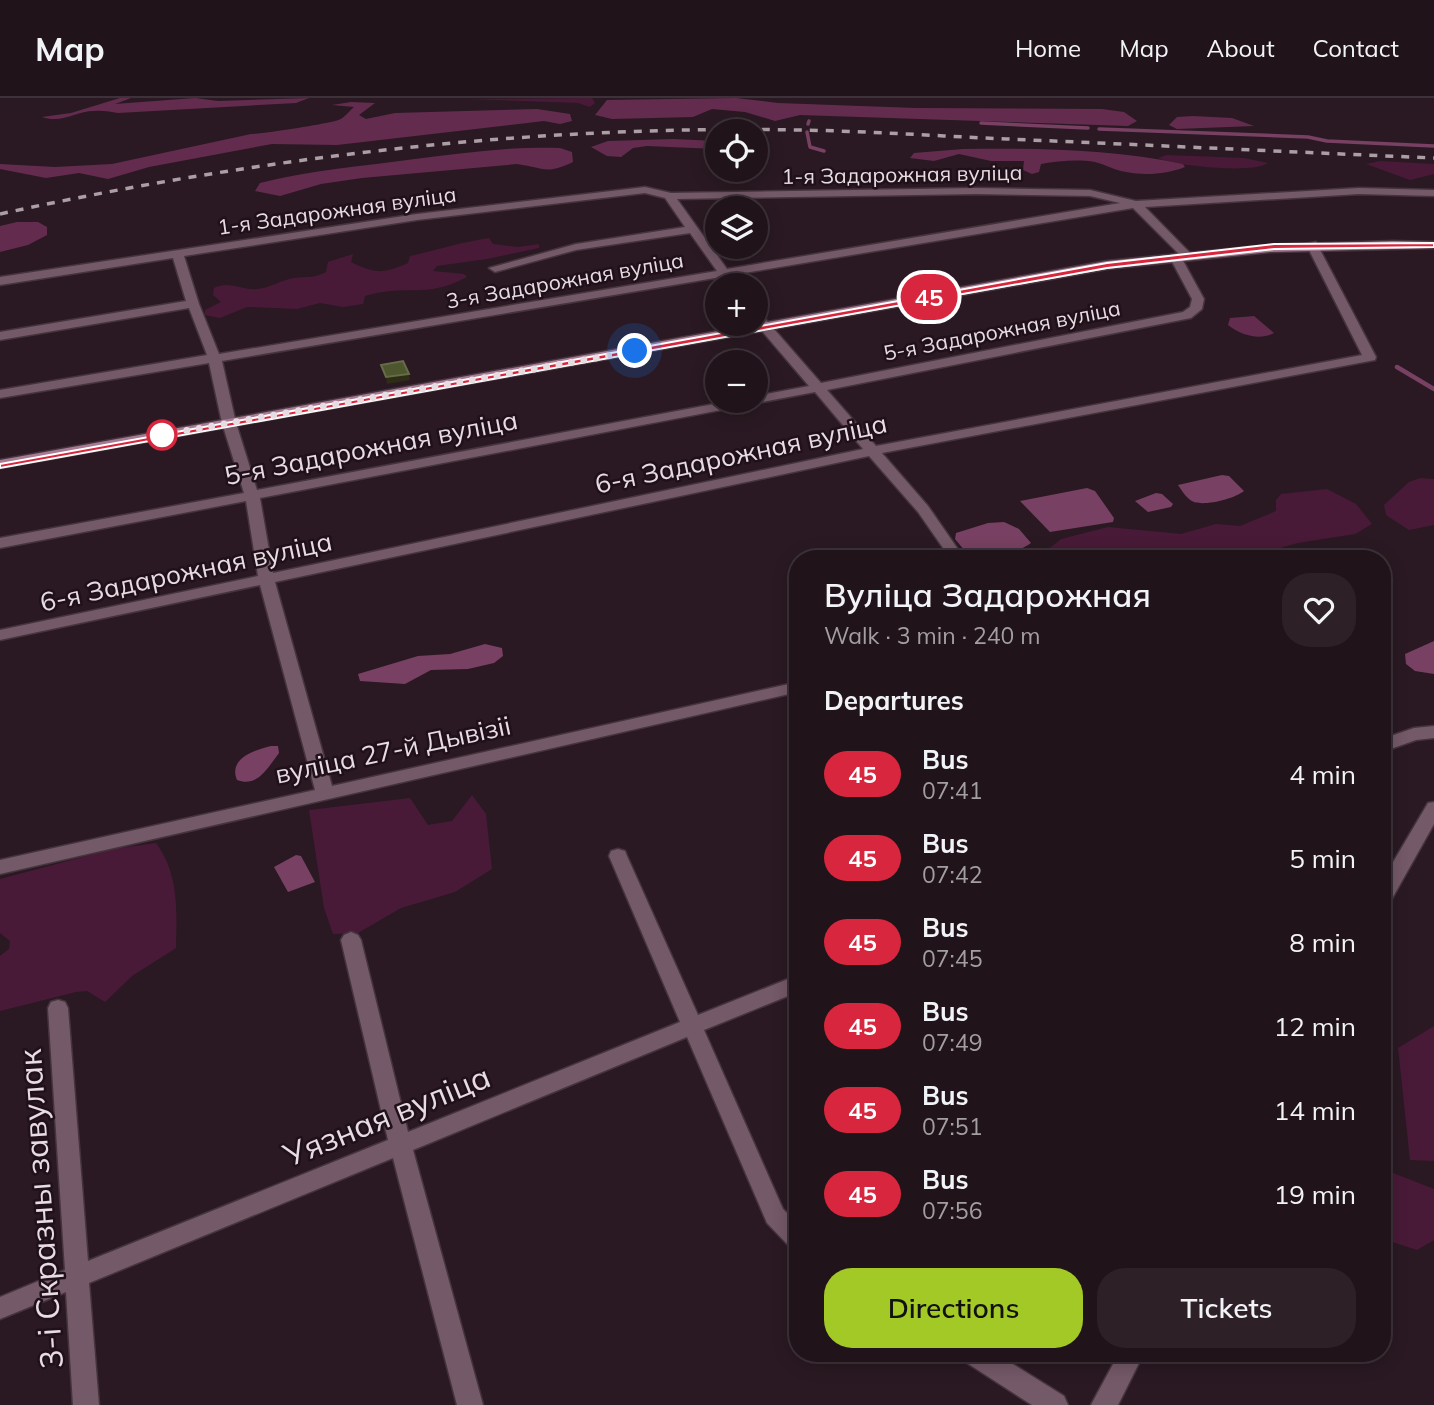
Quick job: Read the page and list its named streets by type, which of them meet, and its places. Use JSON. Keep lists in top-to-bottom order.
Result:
{
  "streets": {
    "street": [
      "1-я Задарожная вуліца",
      "3-я Задарожная вуліца",
      "5-я Задарожная вуліца",
      "6-я Задарожная вуліца",
      "вуліца 27-й Дывізіі",
      "Уязная вуліца",
      "3-і Скразны завулак"
    ]
  },
  "crossings": [
    ["1-я Задарожная вуліца", "3-я Задарожная вуліца"],
    ["Уязная вуліца", "3-і Скразны завулак"]
  ],
  "lines": ["bus line 45"],
  "page": {
    "header": "Map",
    "nav": [
      "Home",
      "Map",
      "About",
      "Contact"
    ],
    "on_map": "45",
    "map_buttons": ["+", "−"],
    "heading": [
      ["Вуліца Задарожная", "Walk · 3 min · 240 m"],
      "Departures"
    ],
    "list": [
      {
        "mark": "45",
        "name": "Bus",
        "note": "07:41",
        "value": "4 min"
      },
      {
        "mark": "45",
        "name": "Bus",
        "note": "07:42",
        "value": "5 min"
      },
      {
        "mark": "45",
        "name": "Bus",
        "note": "07:45",
        "value": "8 min"
      },
      {
        "mark": "45",
        "name": "Bus",
        "note": "07:49",
        "value": "12 min"
      },
      {
        "mark": "45",
        "name": "Bus",
        "note": "07:51",
        "value": "14 min"
      },
      {
        "mark": "45",
        "name": "Bus",
        "note": "07:56",
        "value": "19 min"
      }
    ],
    "buttons": ["Directions", "Tickets"]
  }
}
